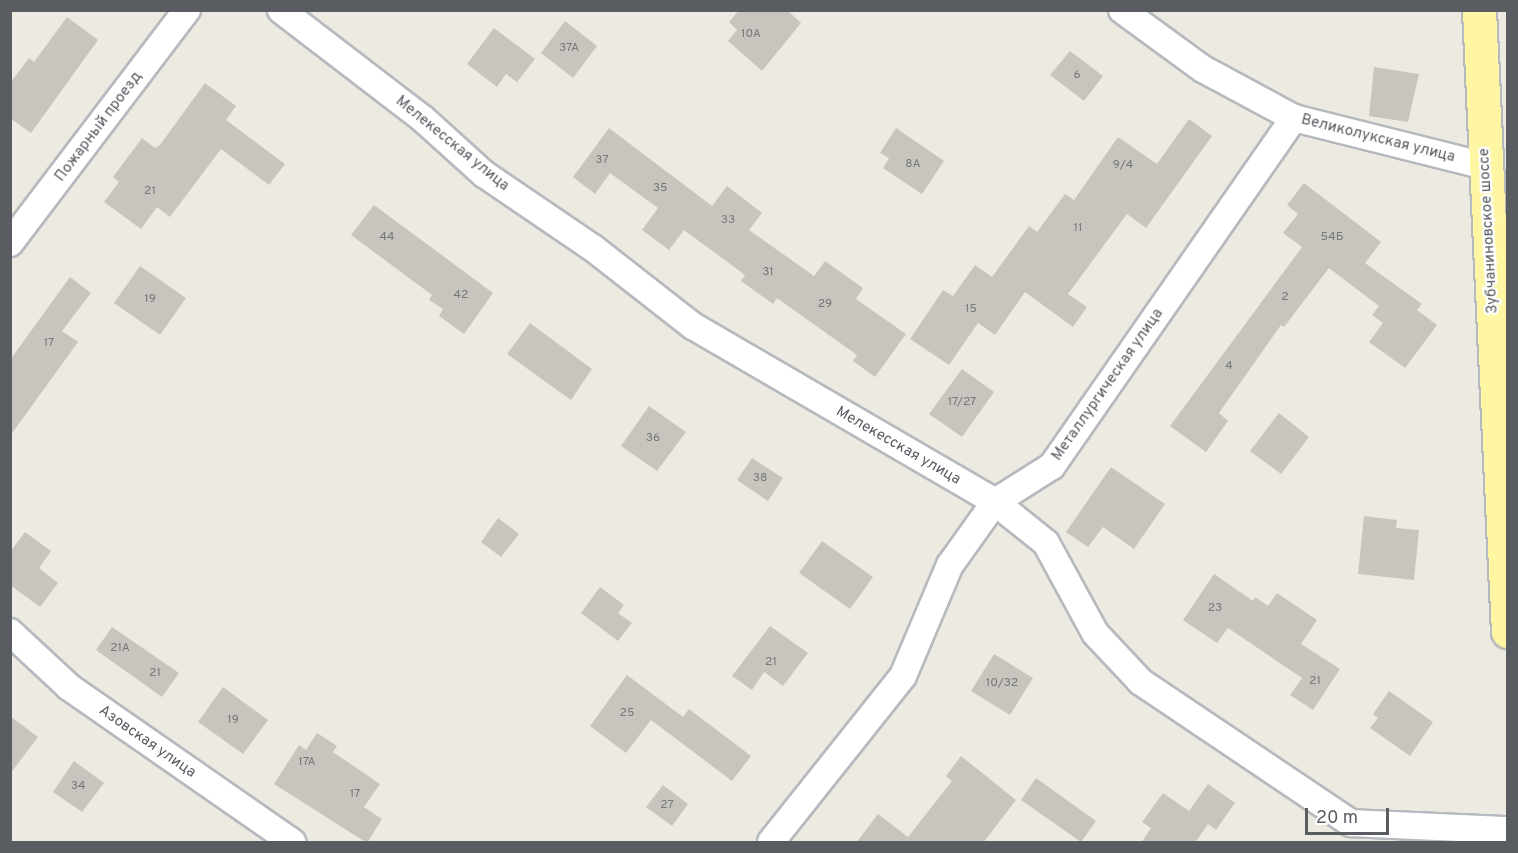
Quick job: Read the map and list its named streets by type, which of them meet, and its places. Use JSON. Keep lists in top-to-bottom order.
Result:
{
  "streets": {
    "main road": ["Зубчаниновское шоссе"],
    "street": [
      "Пожарный проезд",
      "Великолукская улица",
      "Мелекесская улица",
      "Металлургическая улица",
      "Азовская улица"
    ]
  },
  "crossings": [
    ["Великолукская улица", "Зубчаниновское шоссе"],
    ["Великолукская улица", "Металлургическая улица"],
    ["Мелекесская улица", "Металлургическая улица"]
  ],
  "house_numbers": [
    "10А",
    "37А",
    "6",
    "37",
    "8А",
    "9/4",
    "35",
    "21",
    "33",
    "11",
    "44",
    "54Б",
    "31",
    "42",
    "2",
    "19",
    "29",
    "15",
    "17",
    "4",
    "17/27",
    "36",
    "38",
    "23",
    "21А",
    "21",
    "21",
    "21",
    "10/32",
    "25",
    "19",
    "17А",
    "34",
    "17",
    "27"
  ],
  "scale_bar": "20 m"
}
